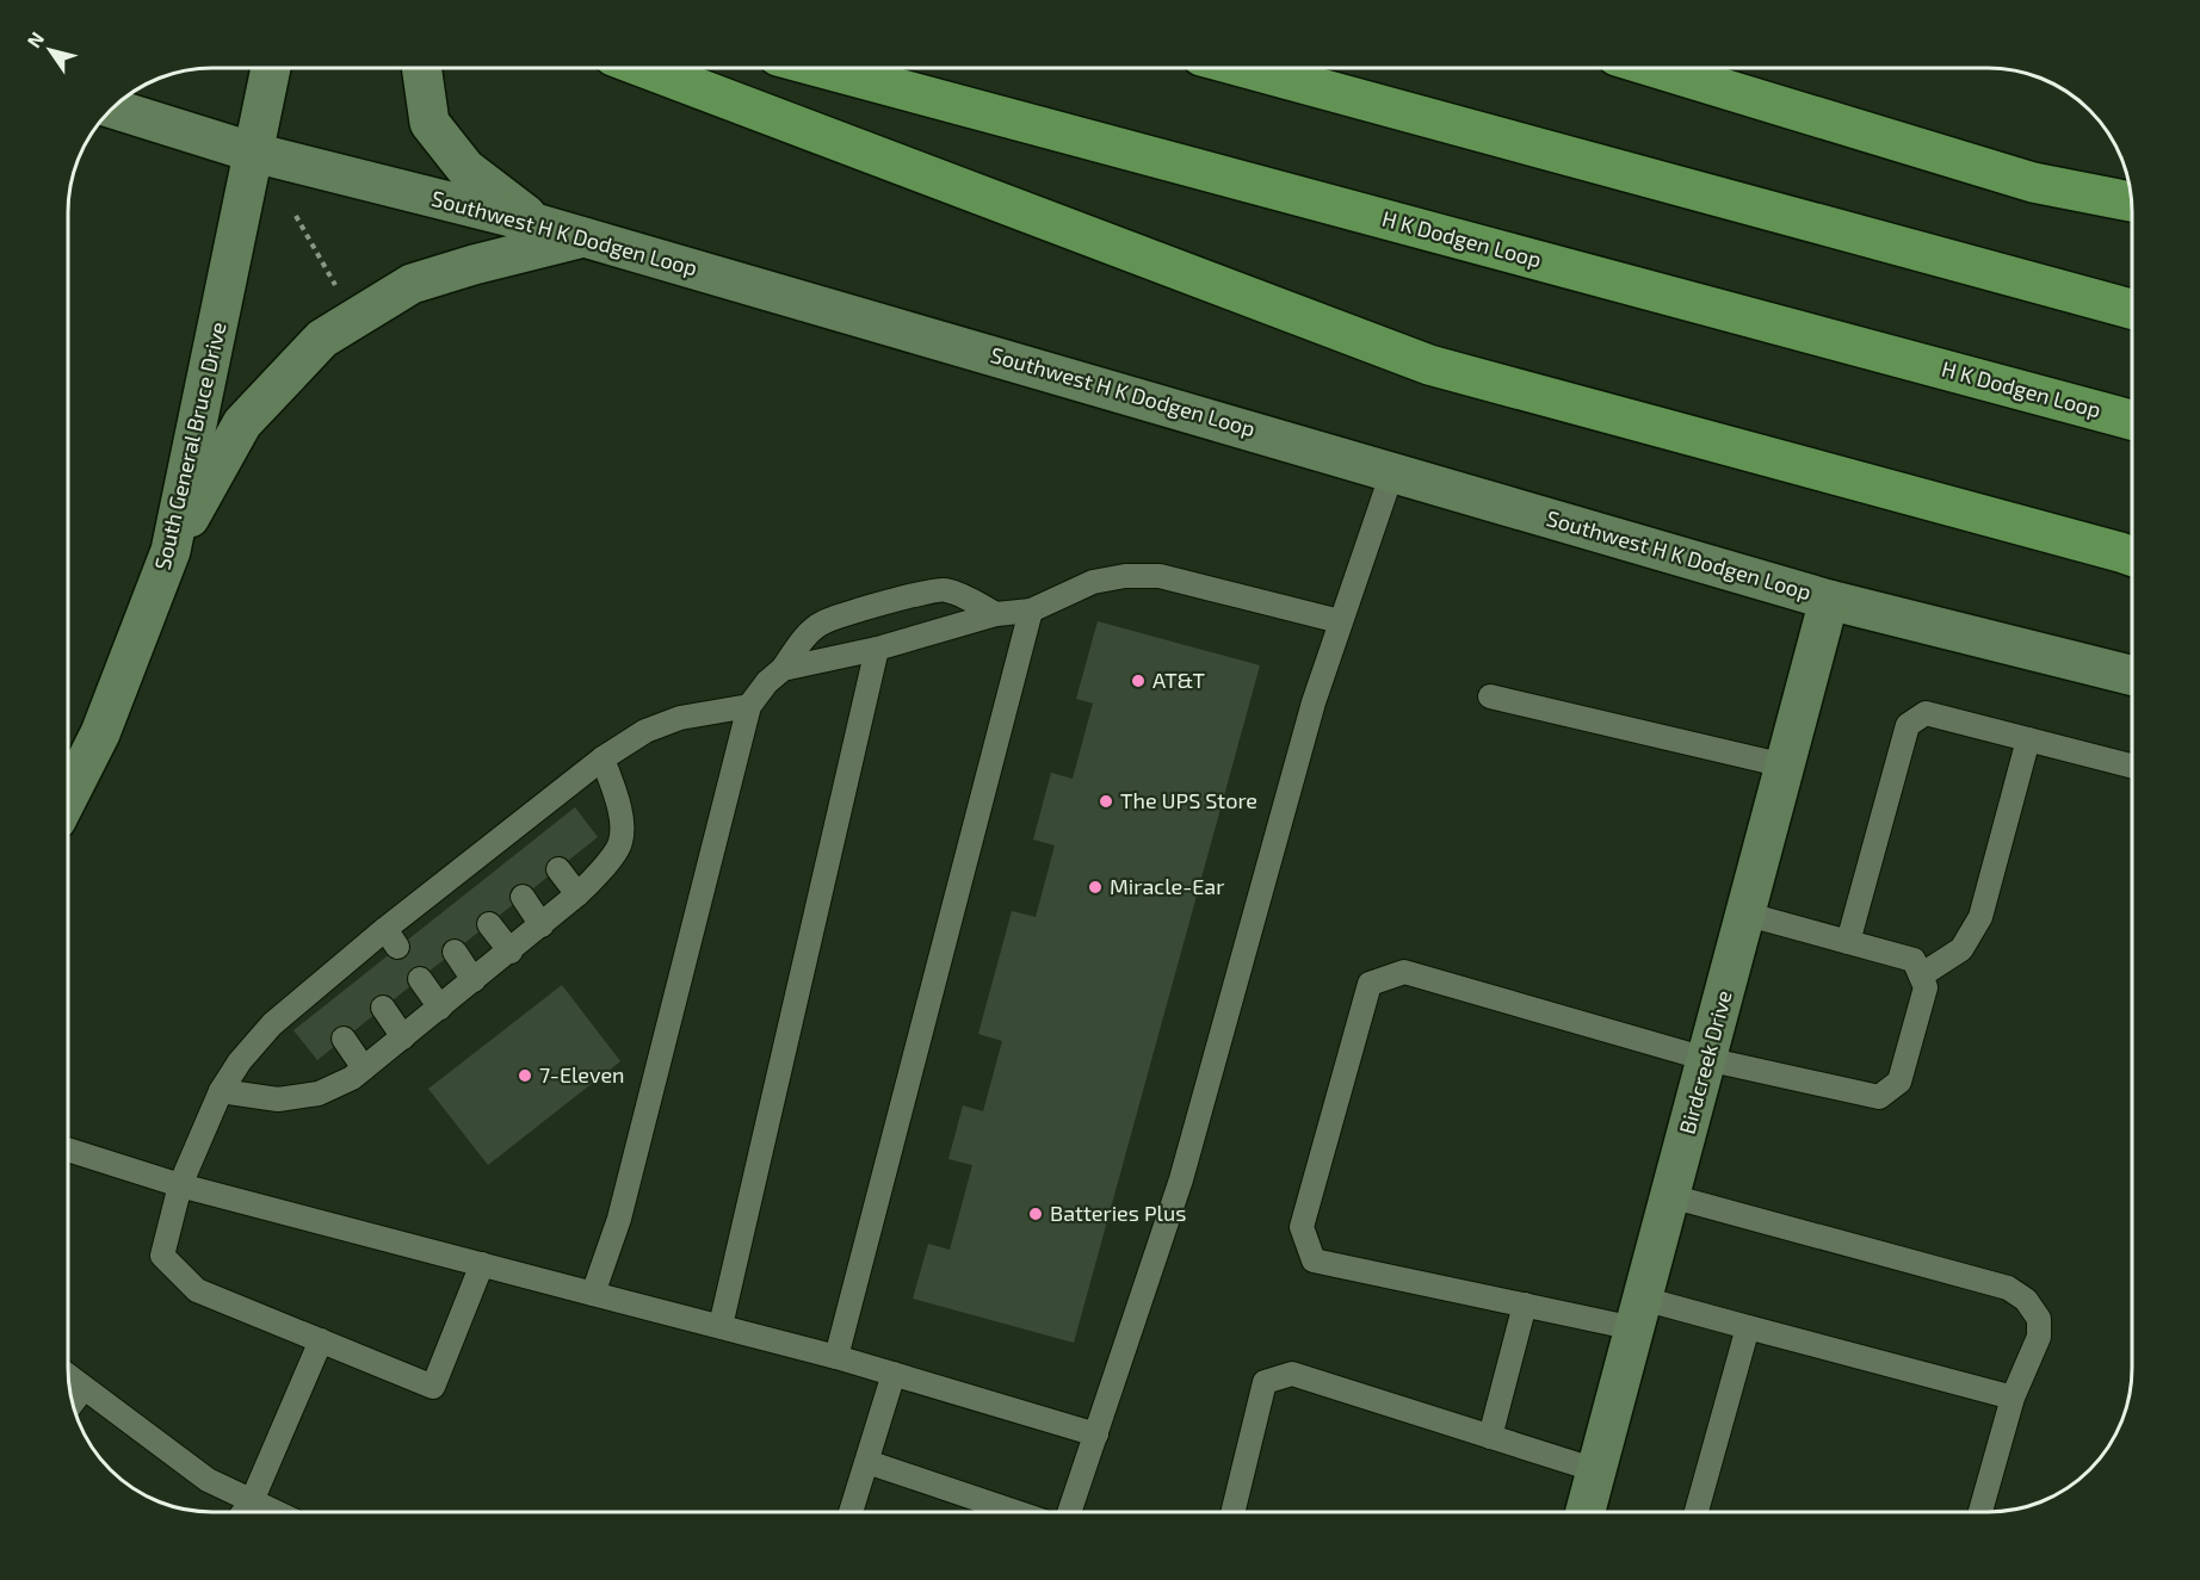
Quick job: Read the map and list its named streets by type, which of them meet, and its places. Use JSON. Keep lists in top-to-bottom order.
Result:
{
  "streets": {
    "highway": ["H K Dodgen Loop"],
    "main road": ["Southwest H K Dodgen Loop", "South General Bruce Drive", "Birdcreek Drive"]
  },
  "crossings": [
    ["Southwest H K Dodgen Loop", "South General Bruce Drive"],
    ["Southwest H K Dodgen Loop", "Birdcreek Drive"]
  ],
  "places": [
    "AT&T",
    "The UPS Store",
    "Miracle-Ear",
    "7-Eleven",
    "Batteries Plus"
  ],
  "north": "top left"
}
